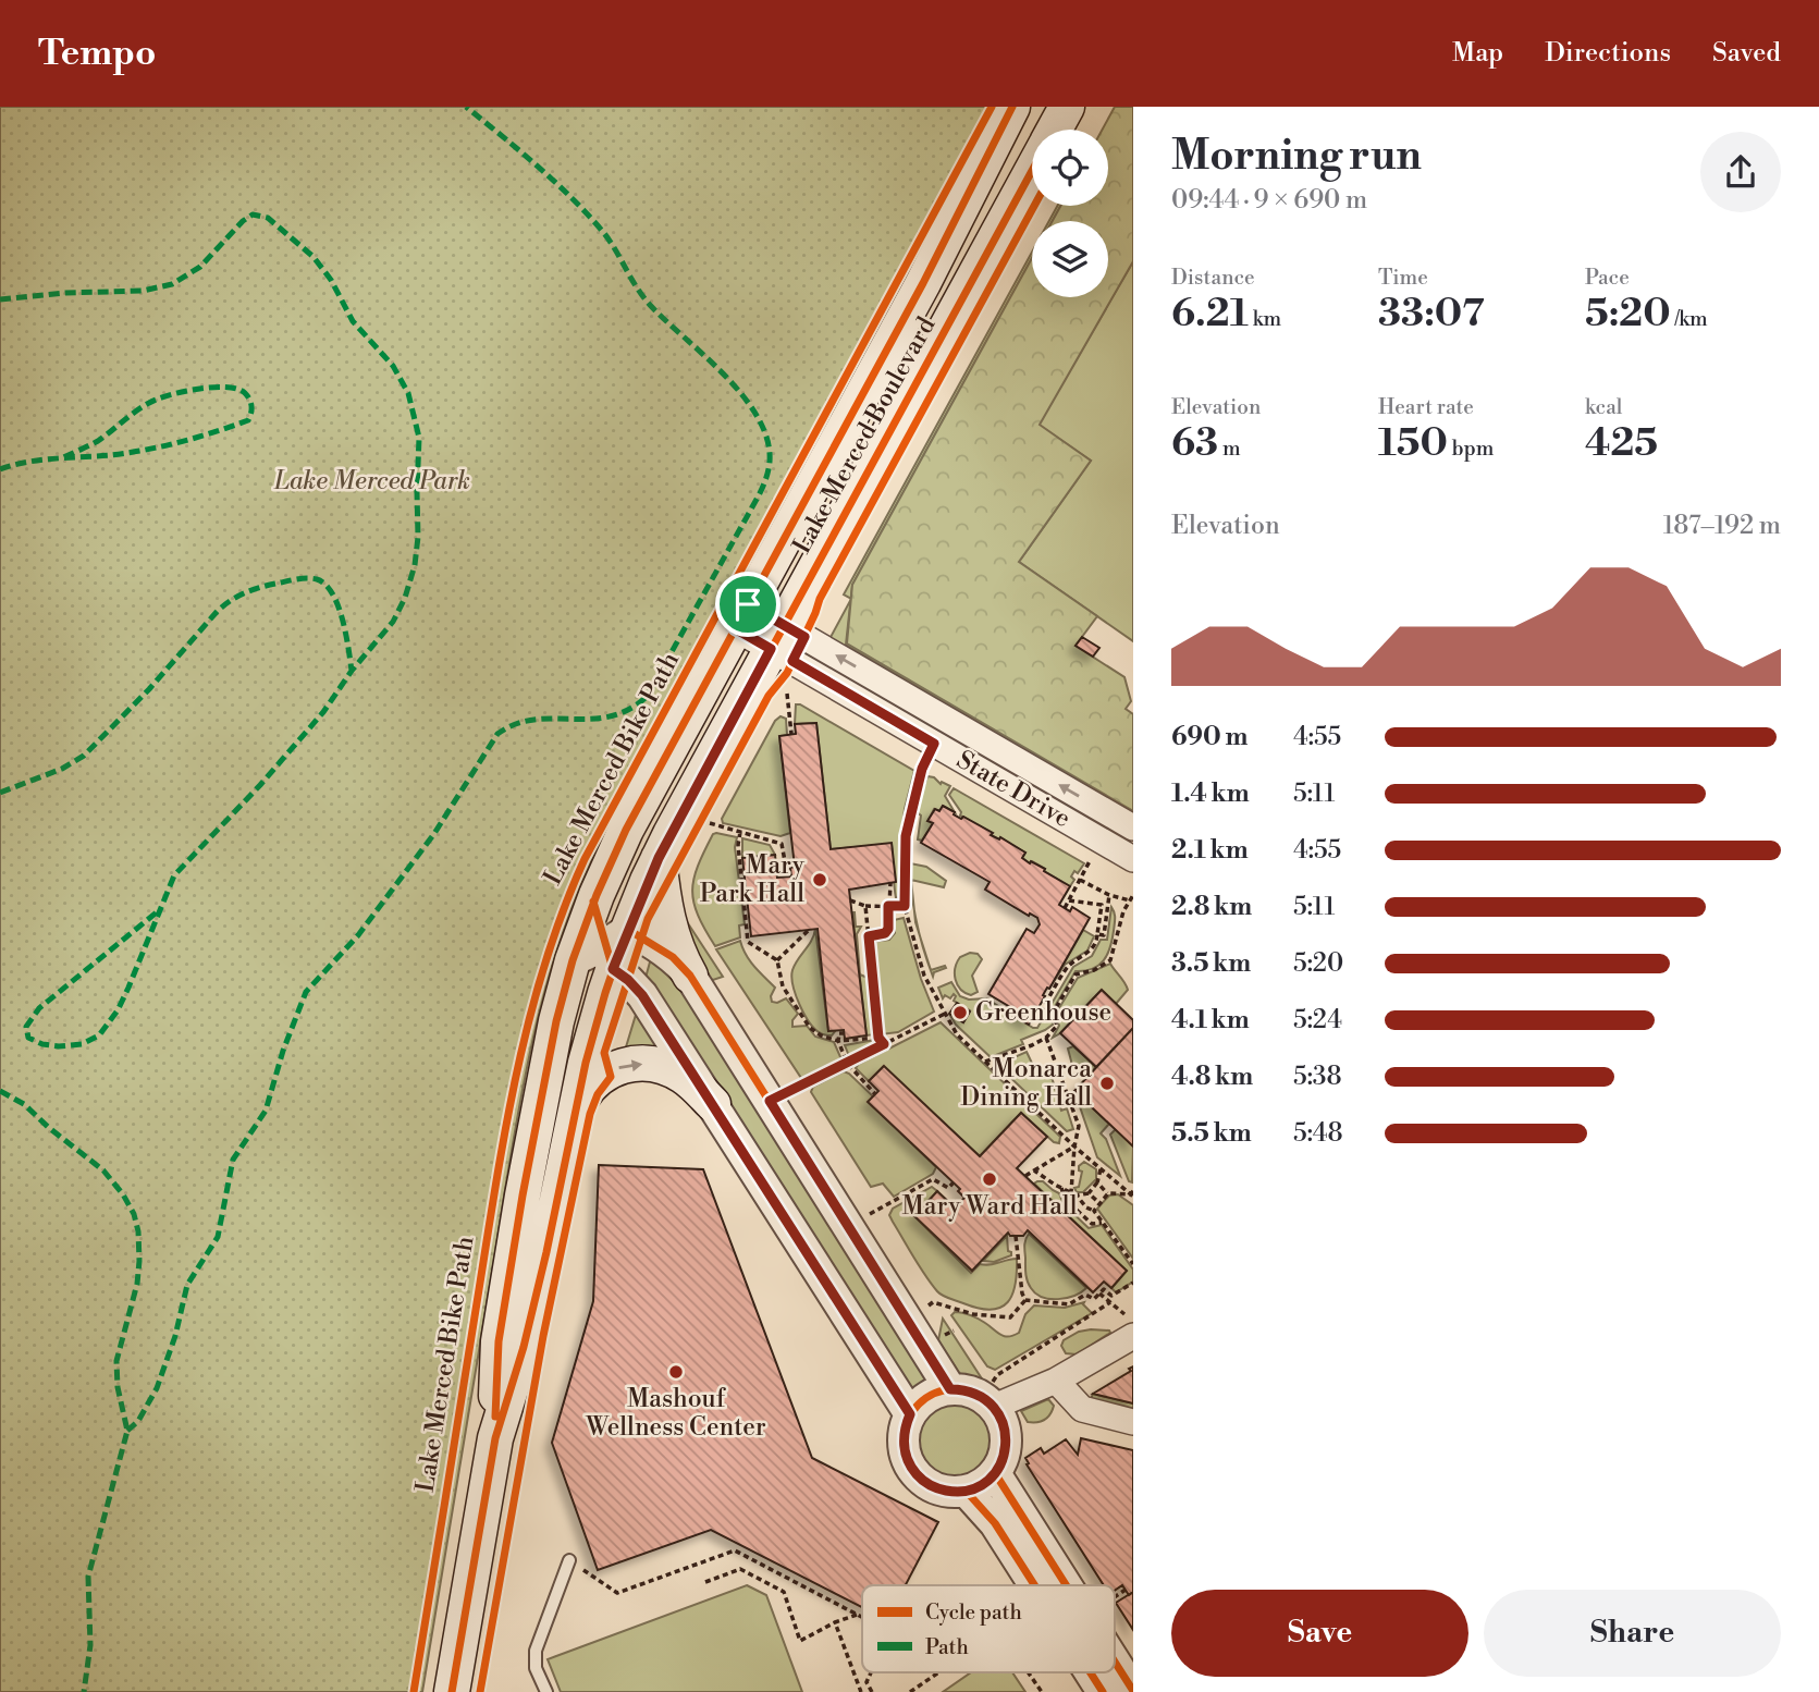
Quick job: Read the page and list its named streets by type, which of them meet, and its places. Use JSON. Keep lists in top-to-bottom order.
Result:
{
  "streets": {
    "main road": ["Lake Merced Boulevard"],
    "street": ["State Drive"],
    "cycle path": ["Lake Merced Bike Path"]
  },
  "crossings": [
    ["Lake Merced Boulevard", "State Drive"]
  ],
  "parks": ["Lake Merced Park"],
  "places": [
    "Mary Park Hall",
    "Greenhouse",
    "Monarca Dining Hall",
    "Mary Ward Hall",
    "Mashouf Wellness Center"
  ],
  "legend": ["Cycle path", "Path"],
  "page": {
    "header": "Tempo",
    "nav": ["Map", "Directions", "Saved"],
    "heading": ["Morning run", "09:44 · 9 × 690 m"],
    "stats": [
      ["Distance", "6.21 km"],
      ["Time", "33:07"],
      ["Pace", "5:20 /km"],
      ["Elevation", "63 m"],
      ["Heart rate", "150 bpm"],
      ["kcal", "425"]
    ],
    "chart": ["Elevation", "187–192 m"],
    "list": [
      {
        "name": "690 m",
        "note": "4:55"
      },
      {
        "name": "1.4 km",
        "note": "5:11"
      },
      {
        "name": "2.1 km",
        "note": "4:55"
      },
      {
        "name": "2.8 km",
        "note": "5:11"
      },
      {
        "name": "3.5 km",
        "note": "5:20"
      },
      {
        "name": "4.1 km",
        "note": "5:24"
      },
      {
        "name": "4.8 km",
        "note": "5:38"
      },
      {
        "name": "5.5 km",
        "note": "5:48"
      }
    ],
    "buttons": ["Save", "Share"]
  }
}
